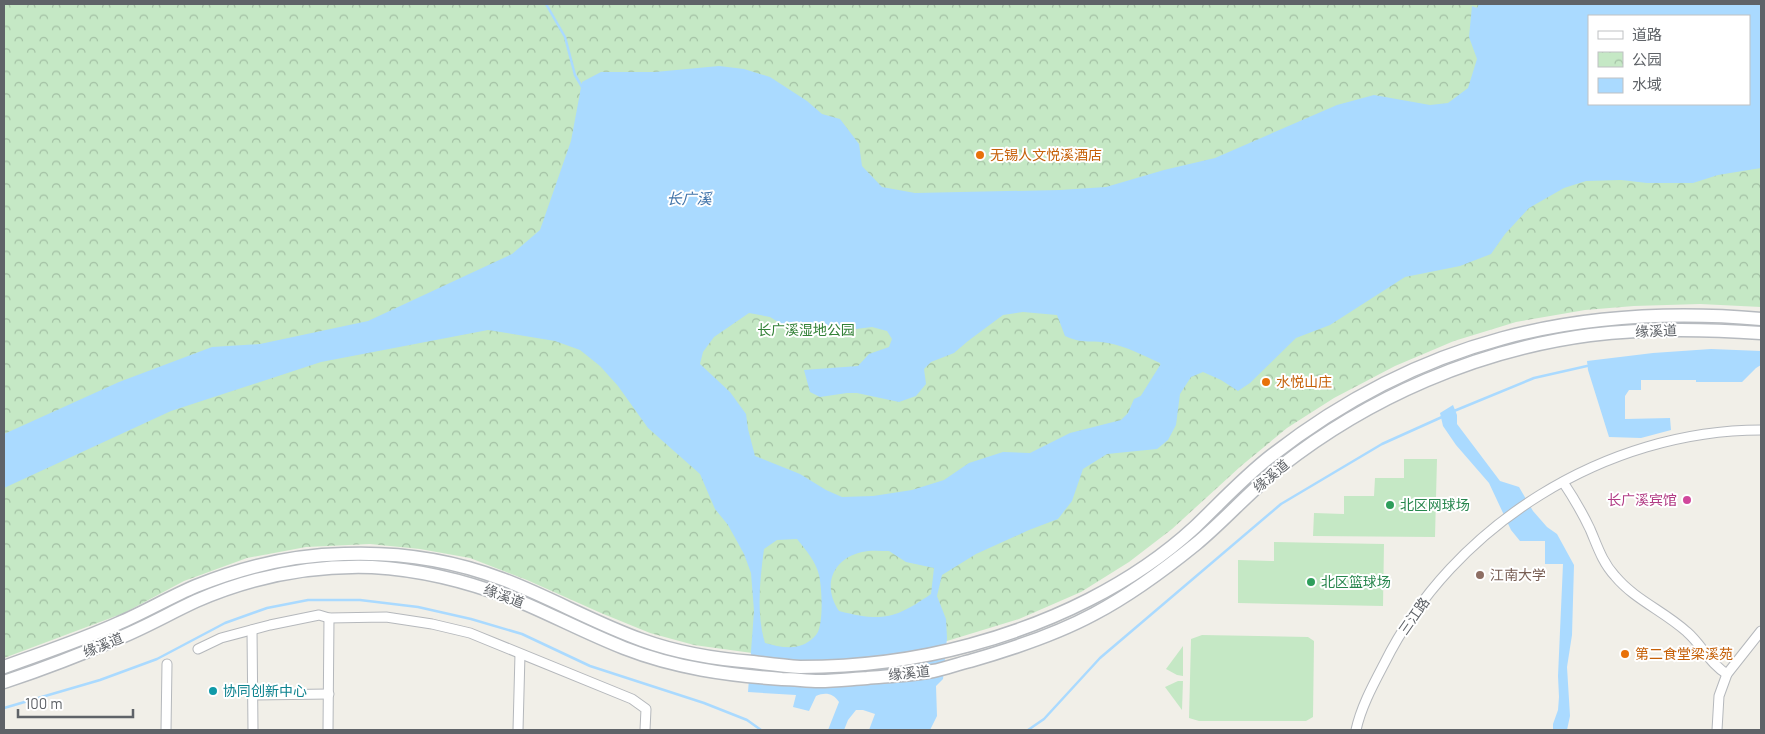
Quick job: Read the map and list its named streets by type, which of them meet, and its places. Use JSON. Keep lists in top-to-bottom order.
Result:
{
  "streets": {
    "main road": ["缘溪道"],
    "street": ["三江路"]
  },
  "water": ["长广溪"],
  "parks": ["长广溪湿地公园"],
  "places": [
    "无锡人文悦溪酒店",
    "水悦山庄",
    "长广溪宾馆",
    "北区网球场",
    "江南大学",
    "北区篮球场",
    "第二食堂梁溪苑",
    "协同创新中心"
  ],
  "legend": ["道路", "公园", "水域"],
  "scale_bar": "100 m"
}
